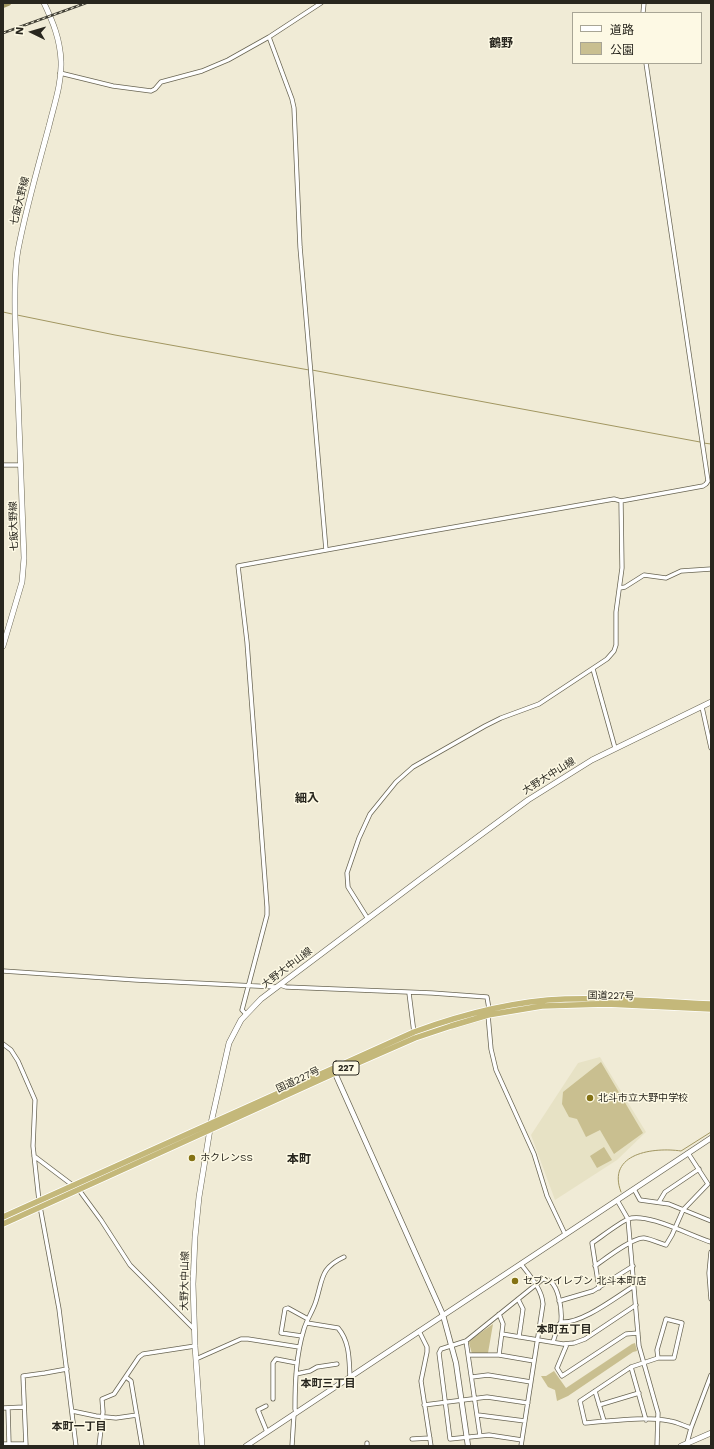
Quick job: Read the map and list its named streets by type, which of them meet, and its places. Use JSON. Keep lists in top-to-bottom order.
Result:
{
  "streets": {
    "highway": ["国道227号", "227"],
    "main road": ["七飯大野線", "大野大中山線"]
  },
  "crossings": [
    ["大野大中山線", "国道227号"]
  ],
  "districts": [
    "鶴野",
    "細入",
    "本町",
    "本町五丁目",
    "本町三丁目",
    "本町一丁目"
  ],
  "places": ["北斗市立大野中学校", "ホクレンSS", "セブンイレブン 北斗本町店"],
  "legend": ["道路", "公園"],
  "north": "left"
}
